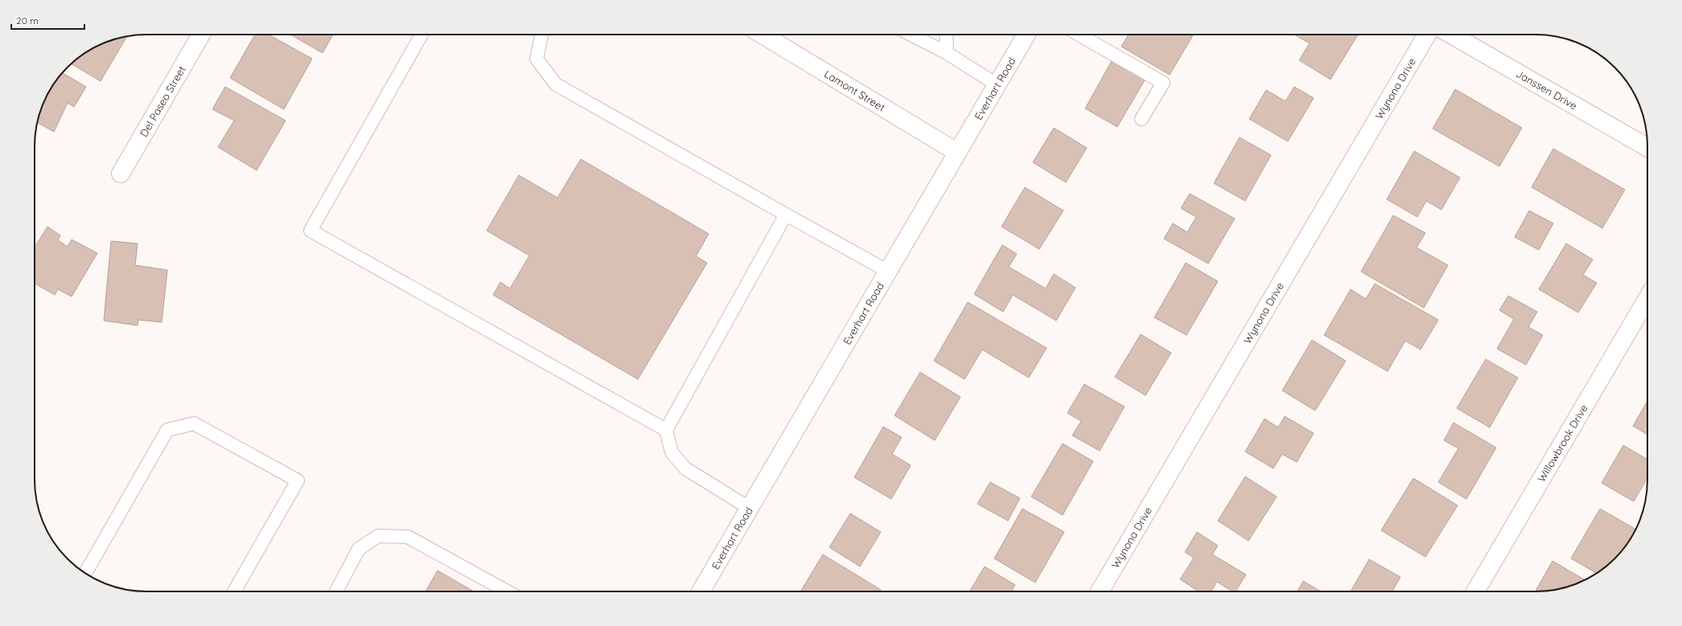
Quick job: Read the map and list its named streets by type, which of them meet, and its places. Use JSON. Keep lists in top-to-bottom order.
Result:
{
  "streets": {
    "street": [
      "Everhart Road",
      "Wynona Drive",
      "Janssen Drive",
      "Lamont Street",
      "Del Paseo Street",
      "Willowbrook Drive"
    ]
  },
  "crossings": [
    ["Everhart Road", "Lamont Street"]
  ],
  "scale_bar": "20 m"
}
